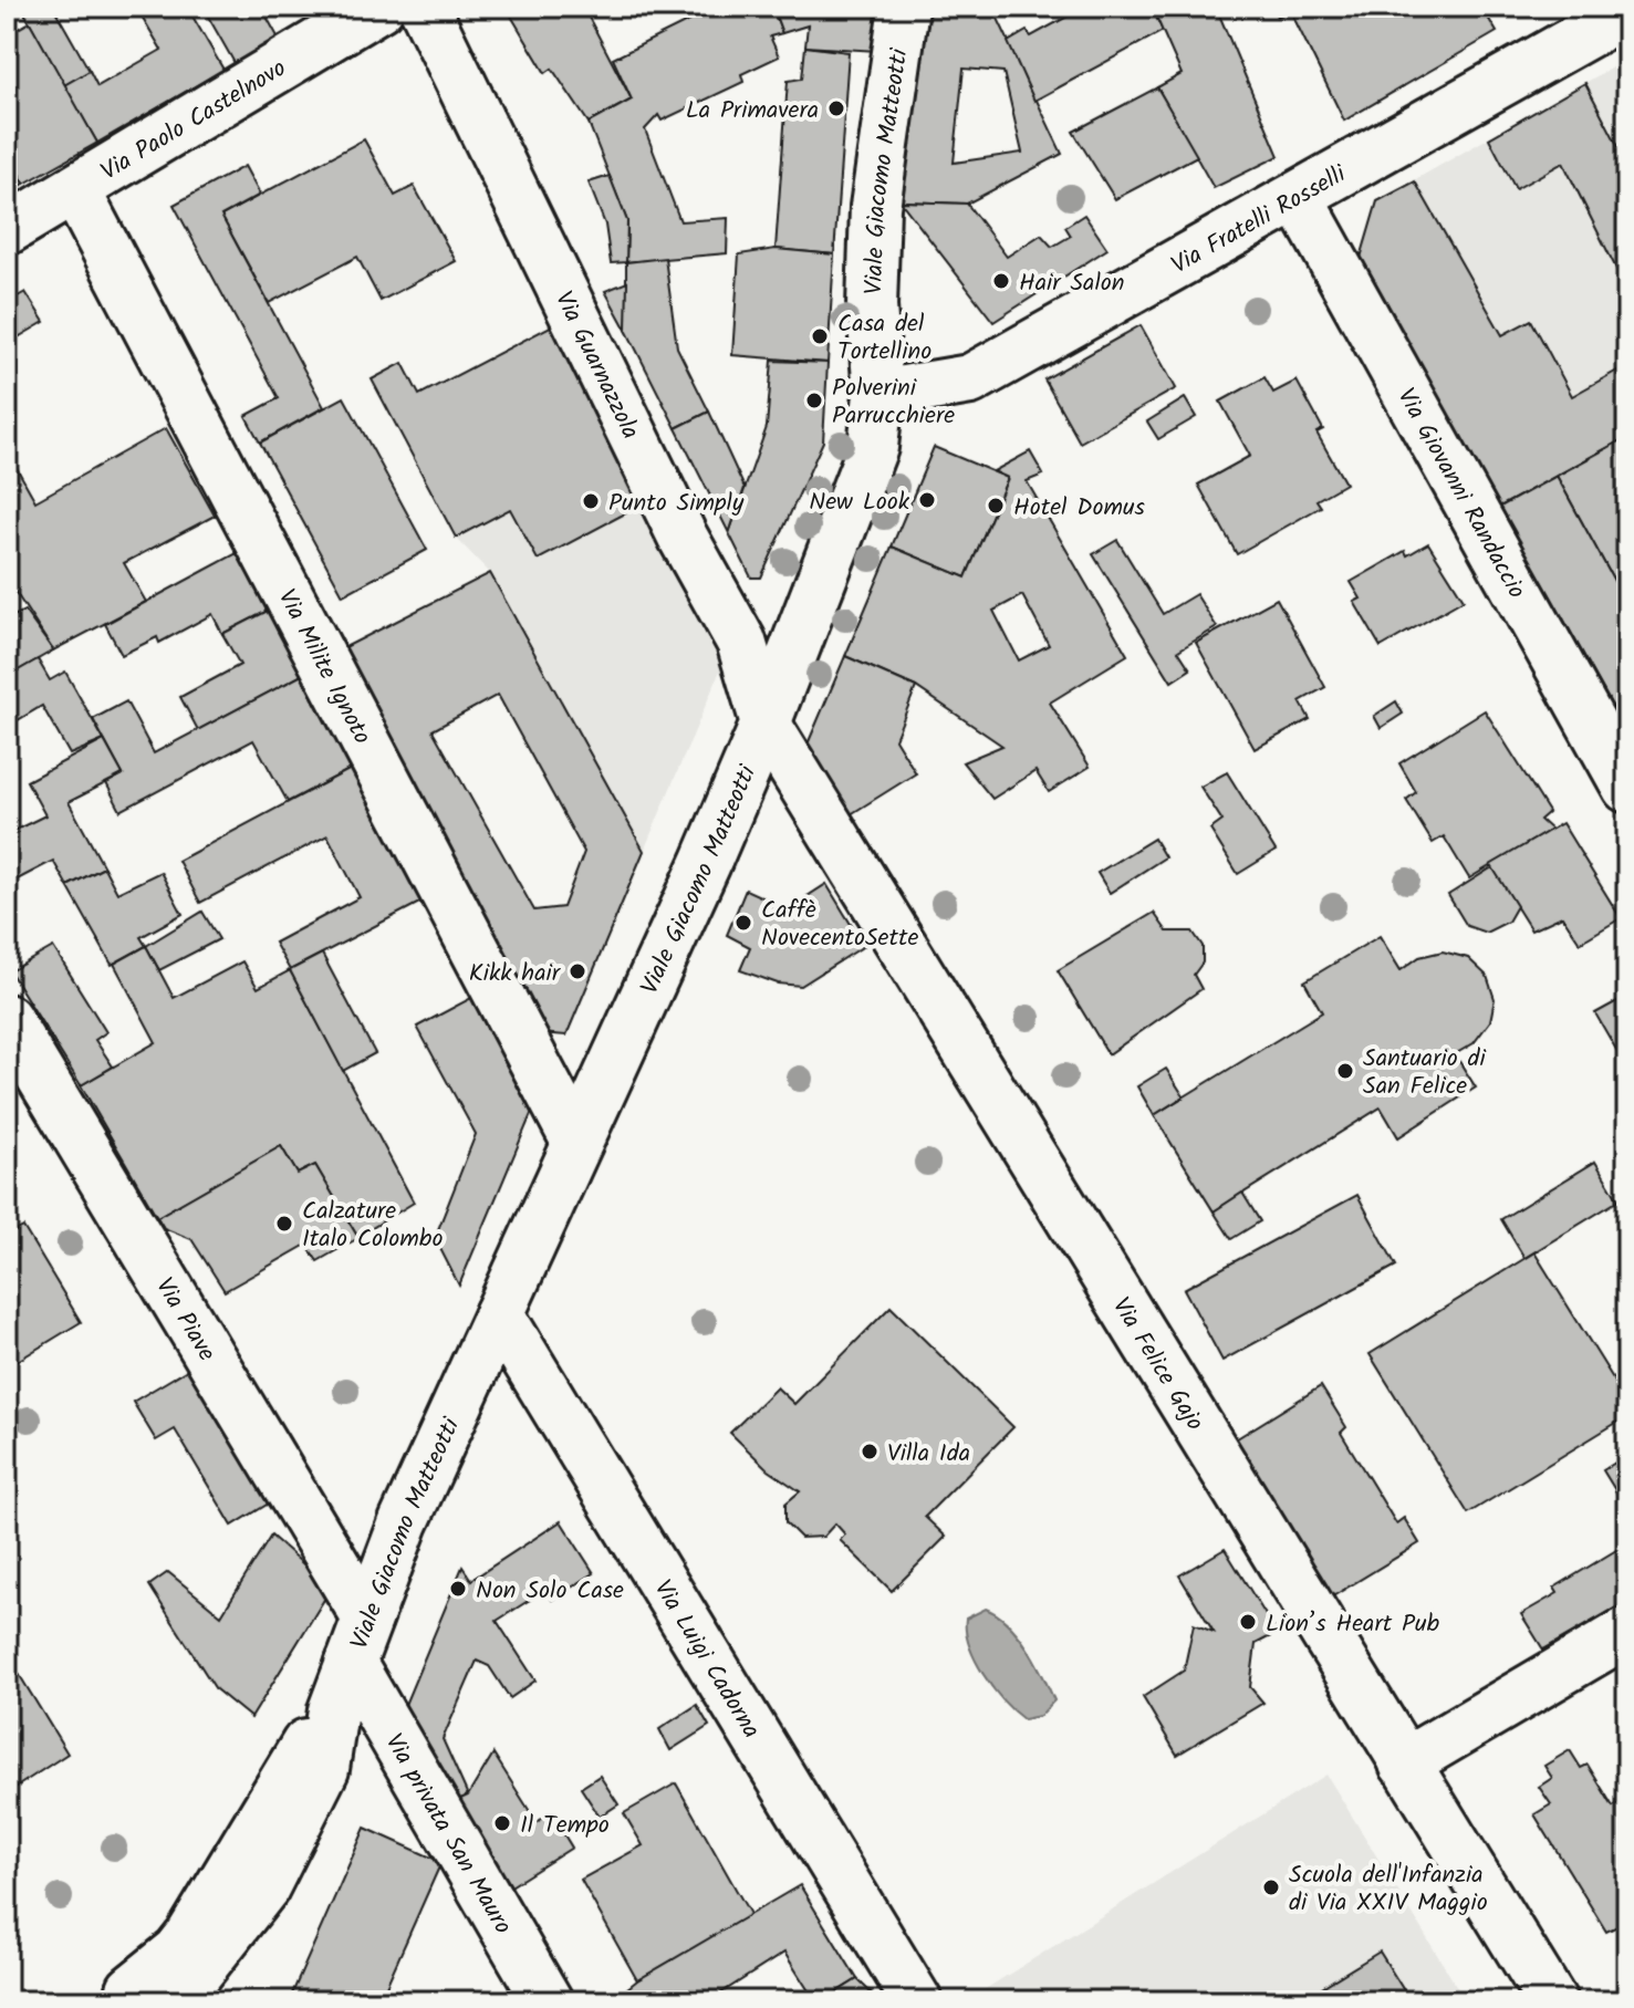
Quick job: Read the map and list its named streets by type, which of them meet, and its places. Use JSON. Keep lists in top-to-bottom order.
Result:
{
  "streets": {
    "street": [
      "Via Paolo Castelnovo",
      "Viale Giacomo Matteotti",
      "Via Fratelli Rosselli",
      "Via Guarnazzola",
      "Via Giovanni Randaccio",
      "Via Milite Ignoto",
      "Via Piave",
      "Via Felice Gajo",
      "Via Luigi Cadorna",
      "Via privata San Mauro"
    ]
  },
  "crossings": [
    ["Via Paolo Castelnovo", "Via Milite Ignoto"],
    ["Viale Giacomo Matteotti", "Via Fratelli Rosselli"],
    ["Viale Giacomo Matteotti", "Via Guarnazzola"],
    ["Viale Giacomo Matteotti", "Via Milite Ignoto"],
    ["Viale Giacomo Matteotti", "Via Piave"],
    ["Viale Giacomo Matteotti", "Via Felice Gajo"],
    ["Viale Giacomo Matteotti", "Via Luigi Cadorna"],
    ["Viale Giacomo Matteotti", "Via privata San Mauro"],
    ["Via Fratelli Rosselli", "Via Giovanni Randaccio"],
    ["Via Guarnazzola", "Via Felice Gajo"]
  ],
  "places": [
    "La Primavera",
    "Hair Salon",
    "Casa del Tortellino",
    "Polverini Parrucchiere",
    "New Look",
    "Punto Simply",
    "Hotel Domus",
    "Caffè NovecentoSette",
    "Kikk hair",
    "Santuario di San Felice",
    "Calzature Italo Colombo",
    "Villa Ida",
    "Non Solo Case",
    "Lion’s Heart Pub",
    "Il Tempo",
    "Scuola dell'Infanzia di Via XXIV Maggio"
  ]
}
